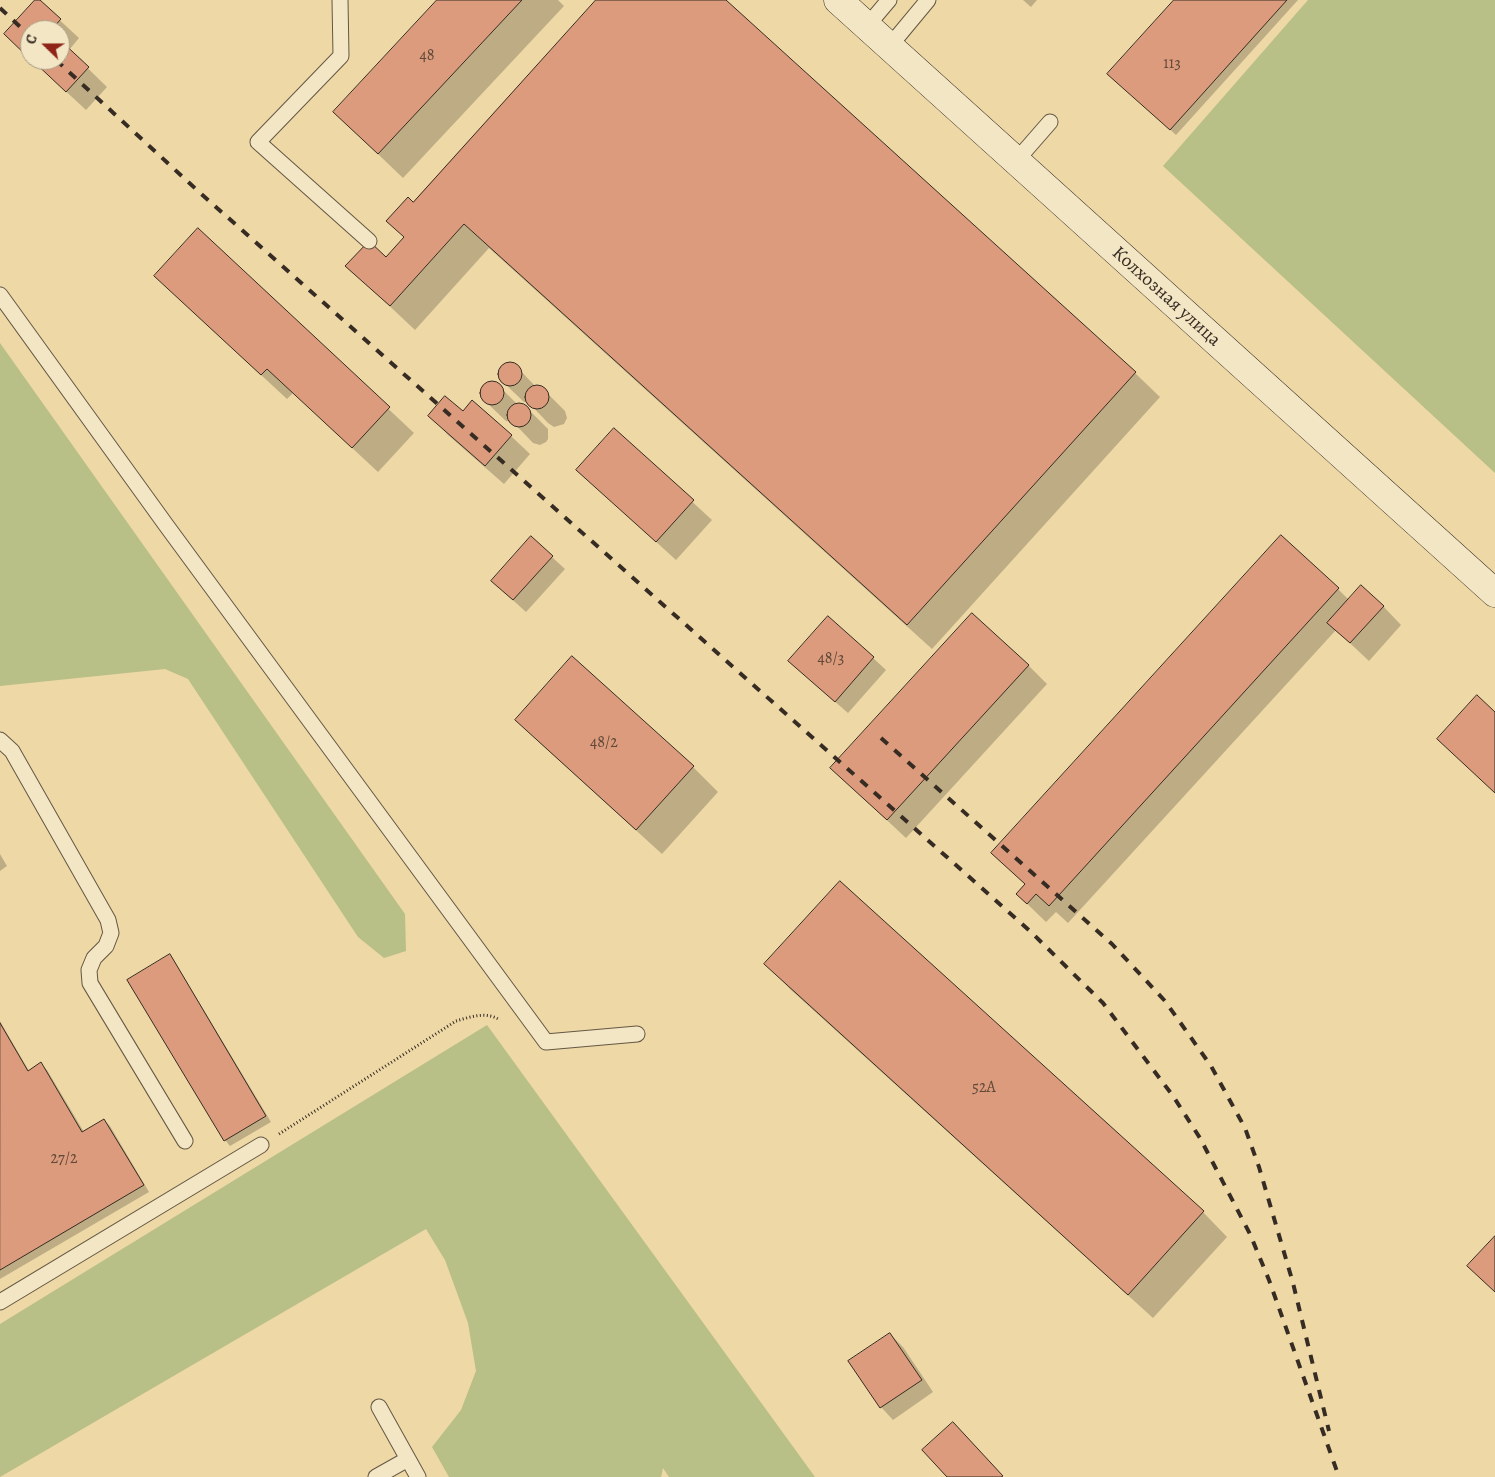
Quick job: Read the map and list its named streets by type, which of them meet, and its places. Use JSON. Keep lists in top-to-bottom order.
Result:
{
  "streets": {
    "street": ["Колхозная улица"]
  },
  "house_numbers": [
    "48",
    "113",
    "48/3",
    "48/2",
    "52А",
    "27/2"
  ],
  "north": "left"
}
